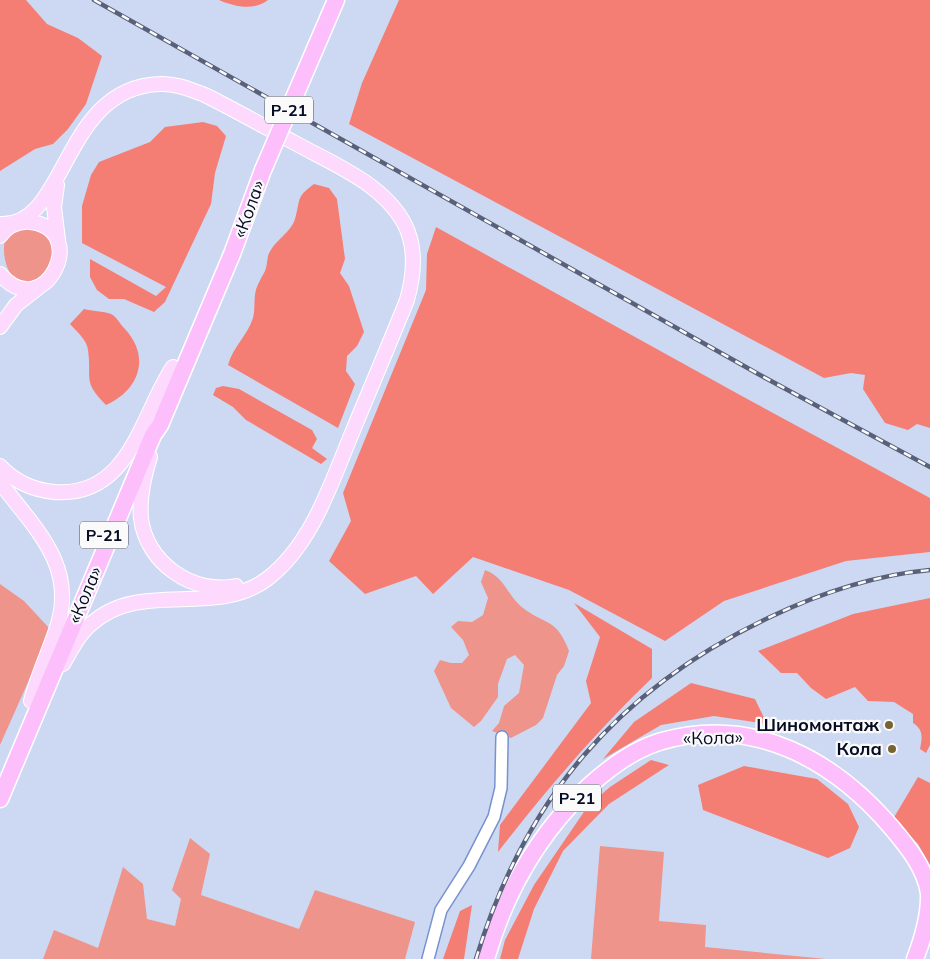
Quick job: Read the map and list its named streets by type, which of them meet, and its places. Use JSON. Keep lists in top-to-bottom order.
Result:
{
  "streets": {
    "highway": ["Р-21", "«Кола»"]
  },
  "crossings": [
    ["Р-21", "«Кола»"]
  ],
  "places": ["Шиномонтаж", "Кола"]
}
